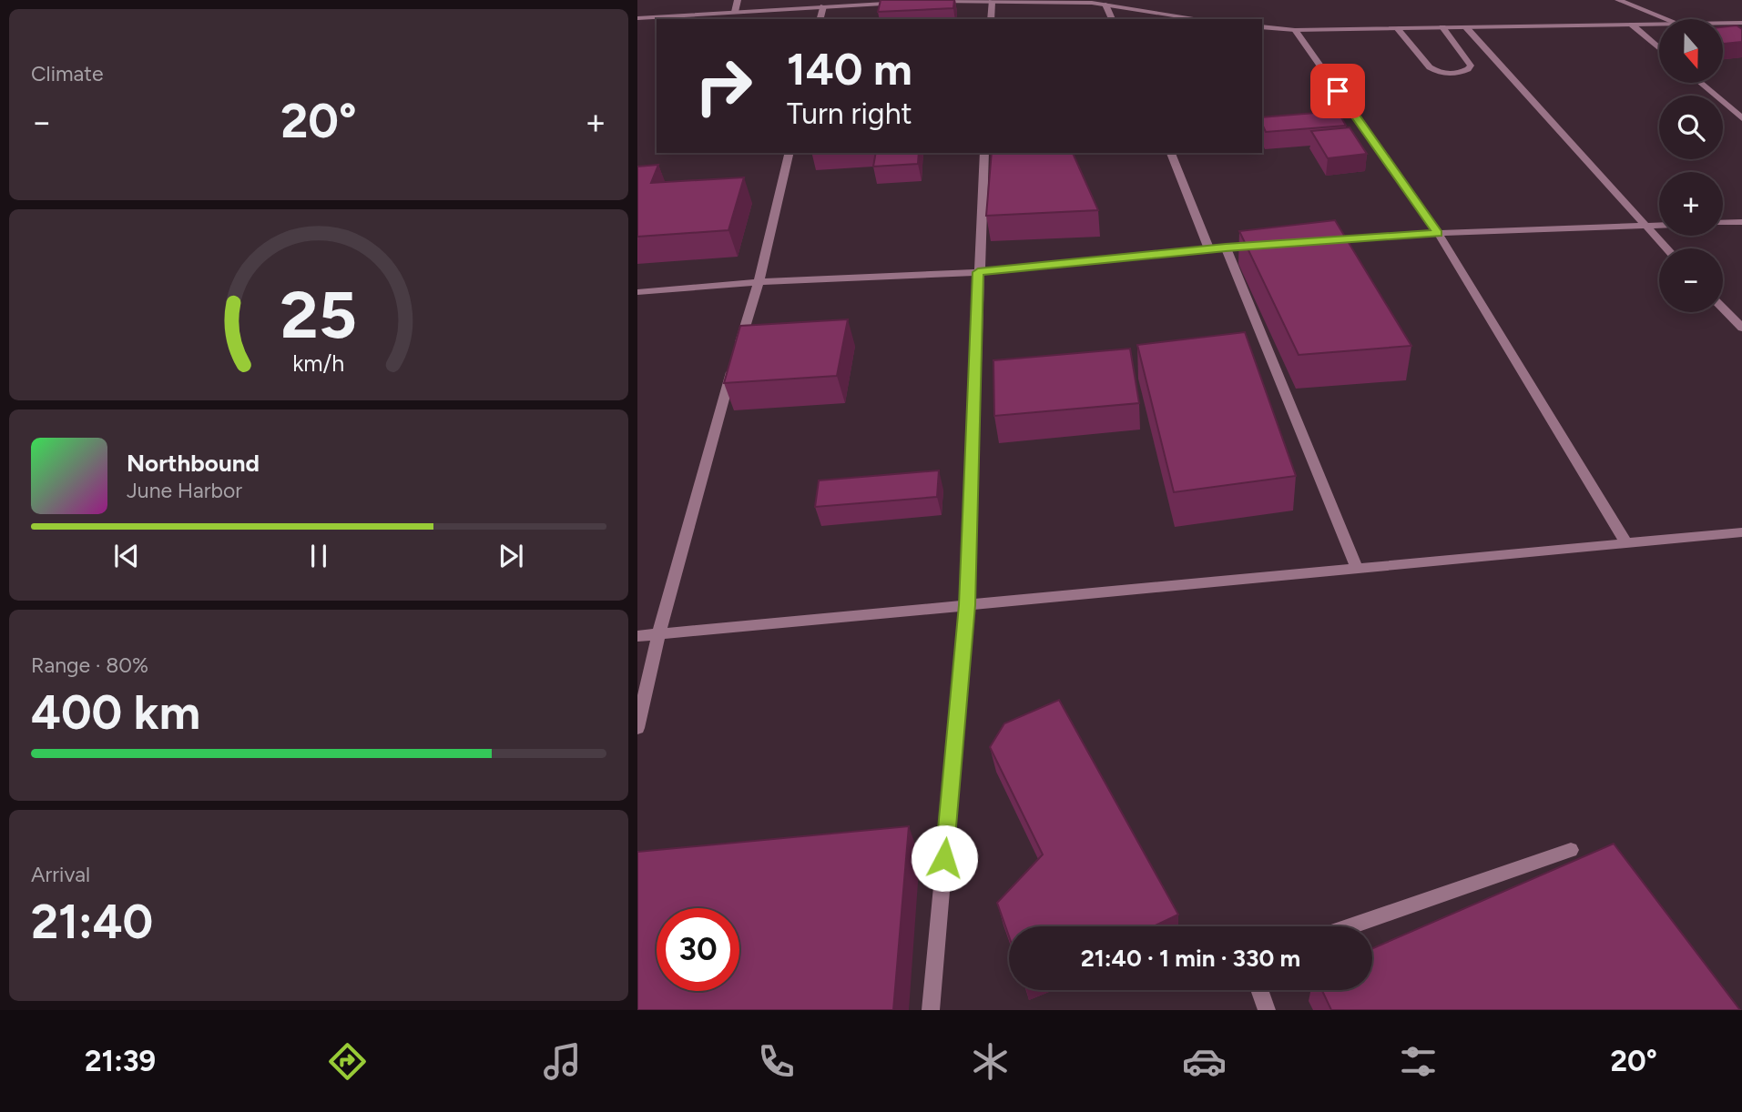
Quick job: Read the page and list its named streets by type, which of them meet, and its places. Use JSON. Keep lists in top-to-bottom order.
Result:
{
  "north": "bottom",
  "page": {
    "tile": [
      "Climate",
      ["Range · 80%", "400 km"],
      ["Arrival", "21:40"]
    ],
    "map_buttons": ["+", "−"],
    "turn": ["140 m", "Turn right"],
    "heat": ["−", "20°", "+"],
    "song": ["Northbound", "June Harbor"],
    "limit": "30",
    "trip": "21:40 · 1 min · 330 m",
    "tabs": ["21:39", "20°"],
    "gauge": ["25", "km/h"]
  }
}
